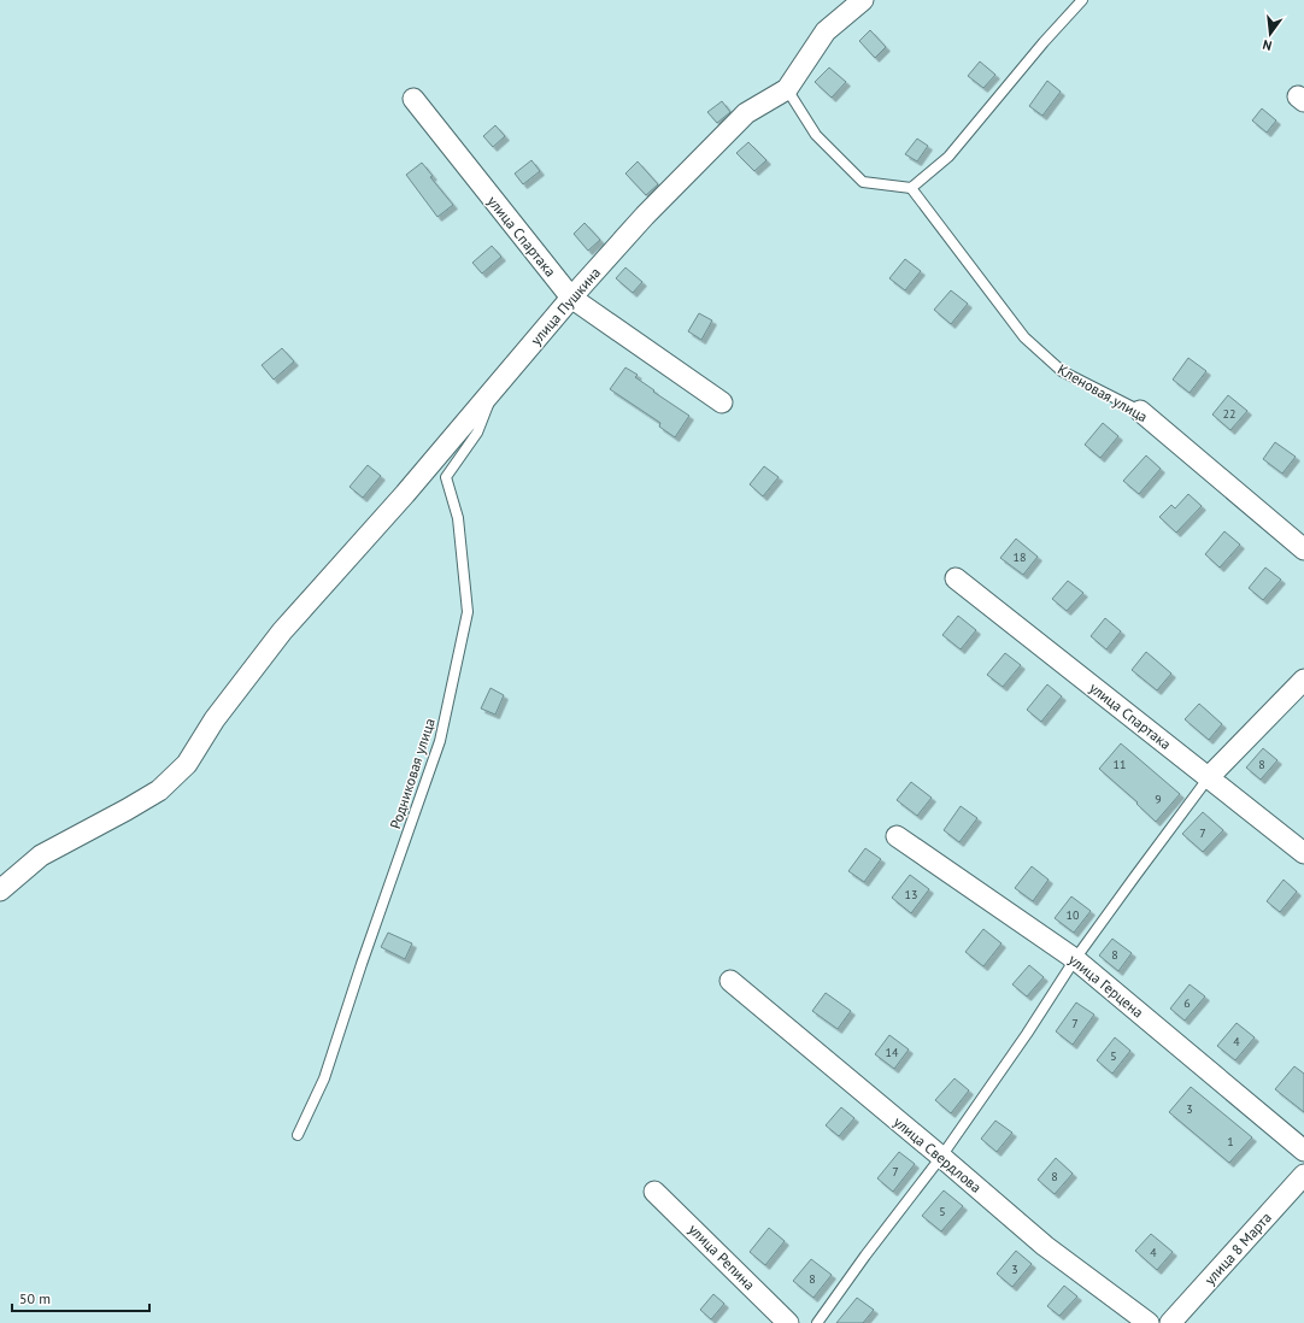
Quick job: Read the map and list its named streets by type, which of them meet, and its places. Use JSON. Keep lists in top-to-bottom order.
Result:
{
  "streets": {
    "street": [
      "улица Спартака",
      "улица Пушкина",
      "Кленовая улица",
      "улица Герцена",
      "улица Свердлова",
      "улица 8 Марта",
      "улица Репина"
    ],
    "lane": ["Родниковая улица"]
  },
  "crossings": [
    ["улица Спартака", "улица Пушкина"],
    ["улица Пушкина", "Родниковая улица"]
  ],
  "house_numbers": [
    "22",
    "18",
    "11",
    "8",
    "9",
    "7",
    "13",
    "10",
    "8",
    "6",
    "7",
    "4",
    "14",
    "5",
    "3",
    "1",
    "7",
    "8",
    "5",
    "4",
    "3",
    "8"
  ],
  "scale_bar": "50 m",
  "north": "bottom"
}
